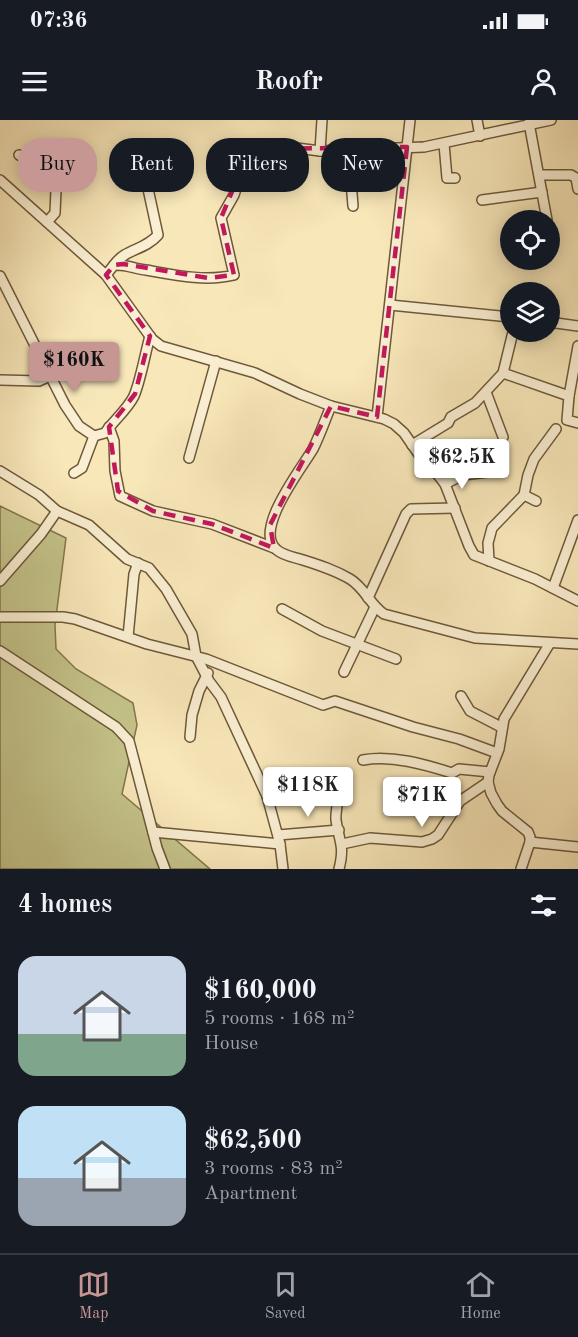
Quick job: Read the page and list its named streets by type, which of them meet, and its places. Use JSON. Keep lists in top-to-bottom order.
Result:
{
  "page": {
    "status": "07:36",
    "header": "Roofr",
    "chip": [
      "Buy",
      "Rent",
      "Filters",
      "New"
    ],
    "price": [
      "$160K",
      "$62.5K",
      "$118K",
      "$71K"
    ],
    "heading": "4 homes",
    "list": [
      {
        "name": "$160,000",
        "note": "5 rooms · 168 m² · House"
      },
      {
        "name": "$62,500",
        "note": "3 rooms · 83 m² · Apartment"
      }
    ],
    "tabs": ["Map", "Saved", "Home"]
  }
}
